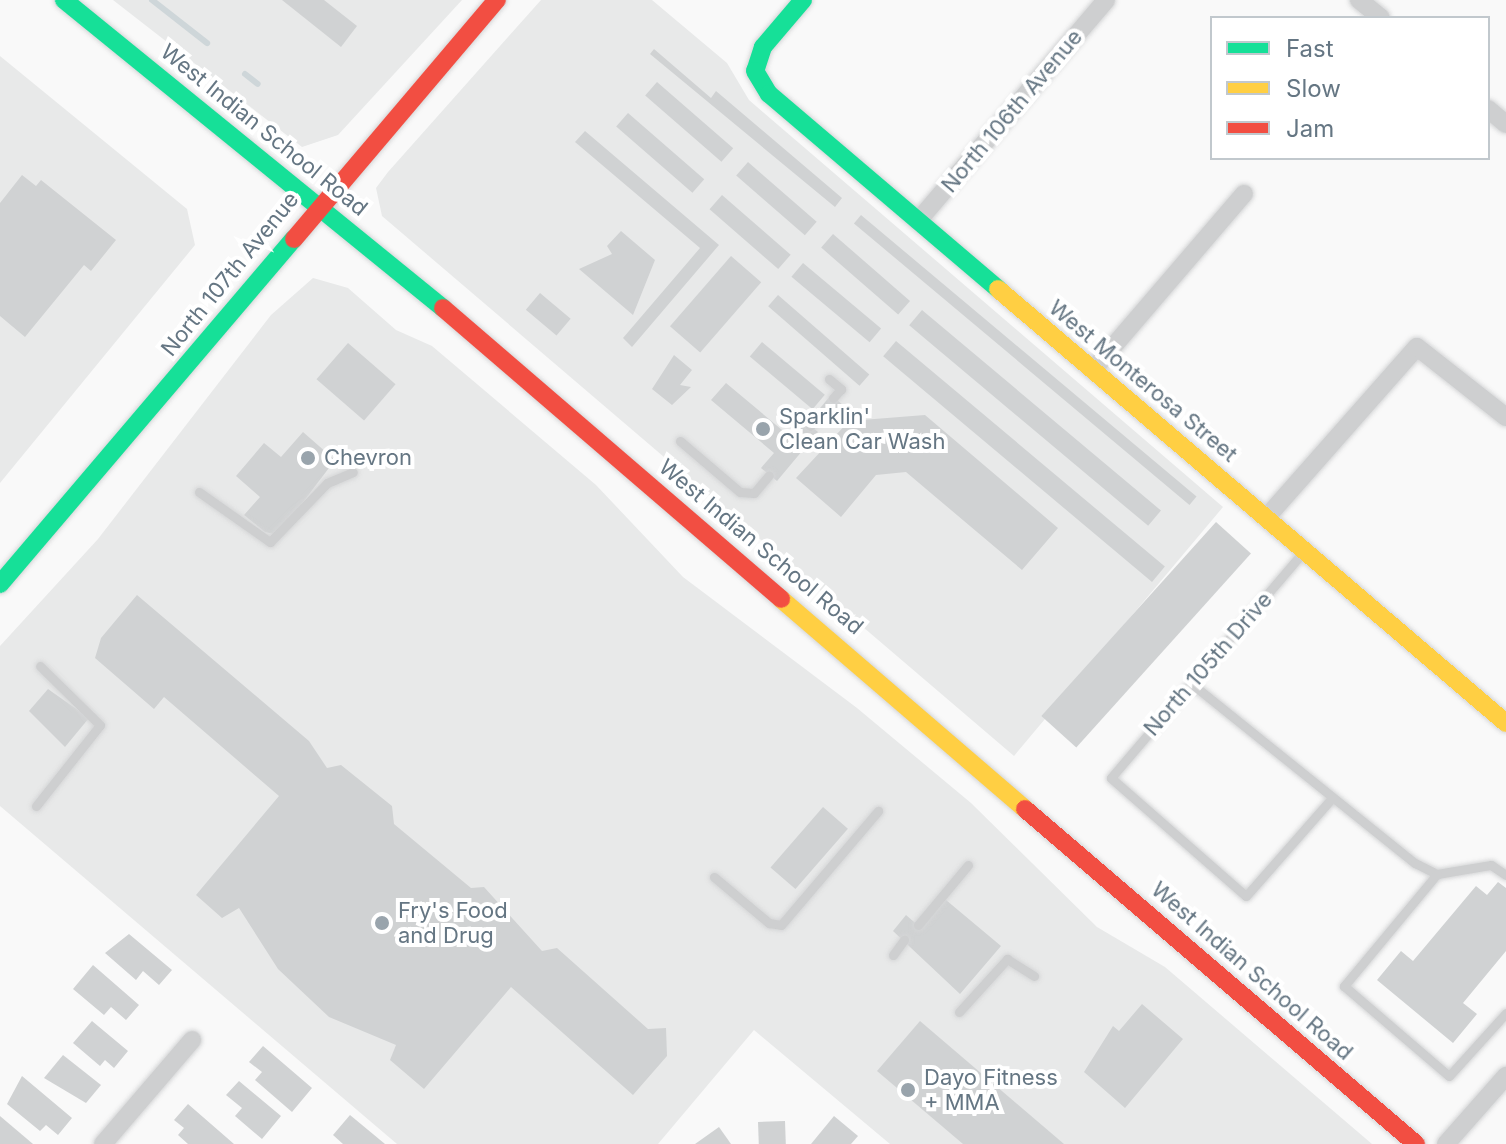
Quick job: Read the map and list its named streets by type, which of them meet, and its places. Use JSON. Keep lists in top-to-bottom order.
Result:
{
  "streets": {
    "main road": ["West Indian School Road", "North 107th Avenue", "West Monterosa Street"],
    "street": ["North 106th Avenue"],
    "lane": ["North 105th Drive"]
  },
  "crossings": [
    ["North 106th Avenue", "West Monterosa Street"],
    ["West Indian School Road", "North 107th Avenue"],
    ["West Monterosa Street", "North 105th Drive"]
  ],
  "places": [
    "Sparklin' Clean Car Wash",
    "Chevron",
    "Fry's Food and Drug",
    "Dayo Fitness + MMA"
  ],
  "legend": ["Fast", "Slow", "Jam"]
}
